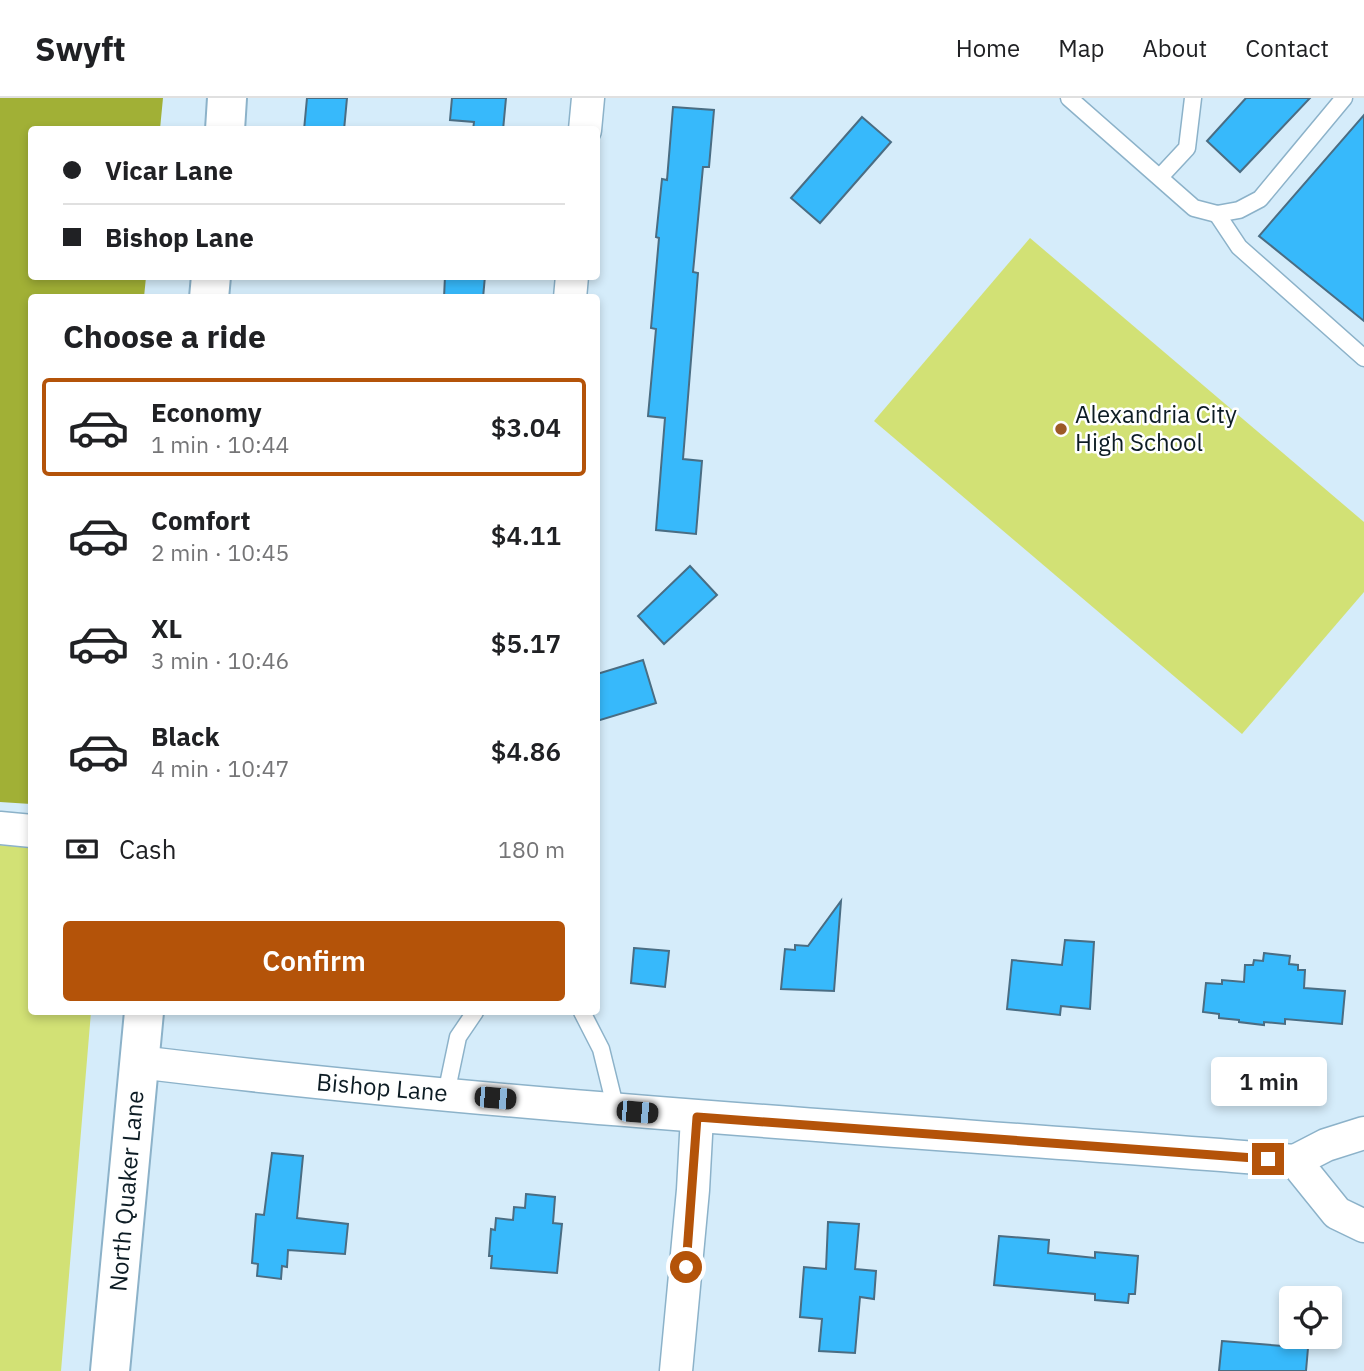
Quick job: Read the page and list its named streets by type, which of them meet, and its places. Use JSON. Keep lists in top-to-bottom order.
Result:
{
  "streets": {
    "main road": ["North Quaker Lane"],
    "street": ["Bishop Lane"]
  },
  "crossings": [
    ["Bishop Lane", "North Quaker Lane"]
  ],
  "places": ["Alexandria City High School"],
  "page": {
    "header": "Swyft",
    "nav": [
      "Home",
      "Map",
      "About",
      "Contact"
    ],
    "banner": ["Vicar Lane", "Bishop Lane"],
    "heading": "Choose a ride",
    "list": [
      {
        "name": "Economy",
        "note": "1 min · 10:44",
        "value": "$3.04"
      },
      {
        "name": "Comfort",
        "note": "2 min · 10:45",
        "value": "$4.11"
      },
      {
        "name": "XL",
        "note": "3 min · 10:46",
        "value": "$5.17"
      },
      {
        "name": "Black",
        "note": "4 min · 10:47",
        "value": "$4.86"
      }
    ],
    "pay": ["Cash", "180 m"],
    "buttons": "Confirm",
    "bubble": "1 min"
  }
}
